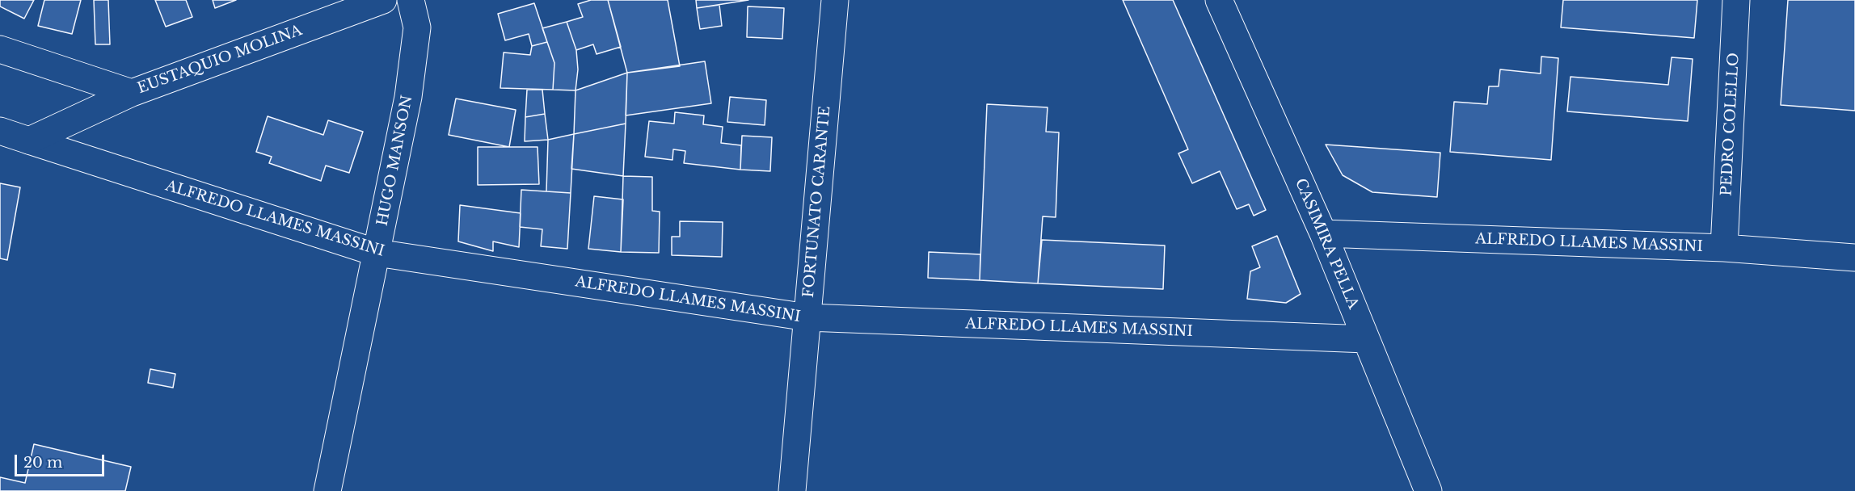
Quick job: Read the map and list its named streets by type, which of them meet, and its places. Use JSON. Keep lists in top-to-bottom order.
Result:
{
  "streets": {
    "street": [
      "EUSTAQUIO MOLINA",
      "PEDRO COLELLO",
      "HUGO MANSON",
      "FORTUNATO CARANTE",
      "ALFREDO LLAMES MASSINI",
      "CASIMIRA PELLA"
    ]
  },
  "crossings": [
    ["PEDRO COLELLO", "ALFREDO LLAMES MASSINI"],
    ["HUGO MANSON", "ALFREDO LLAMES MASSINI"],
    ["FORTUNATO CARANTE", "ALFREDO LLAMES MASSINI"],
    ["ALFREDO LLAMES MASSINI", "CASIMIRA PELLA"]
  ],
  "scale_bar": "20 m"
}
